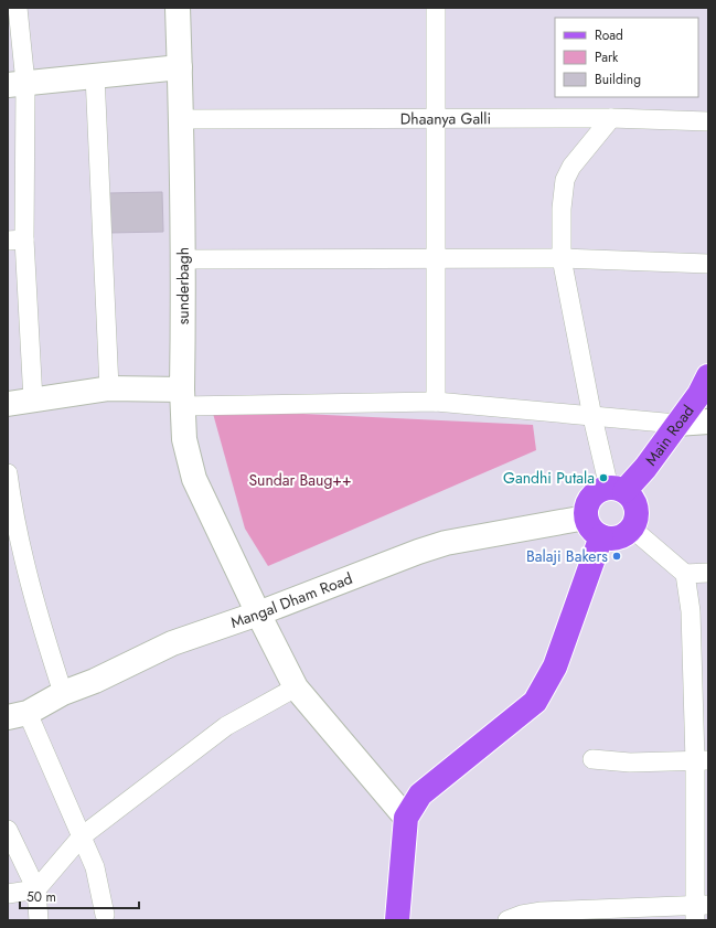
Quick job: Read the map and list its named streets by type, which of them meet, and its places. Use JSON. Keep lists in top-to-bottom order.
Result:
{
  "streets": {
    "main road": ["sunderbagh", "Main Road", "Mangal Dham Road"],
    "street": ["Dhaanya Galli"]
  },
  "crossings": [
    ["Dhaanya Galli", "sunderbagh"],
    ["sunderbagh", "Mangal Dham Road"],
    ["Main Road", "Mangal Dham Road"]
  ],
  "parks": ["Sundar Baug++"],
  "places": ["Gandhi Putala", "Balaji Bakers"],
  "legend": ["Road", "Park", "Building"],
  "scale_bar": "50 m"
}
